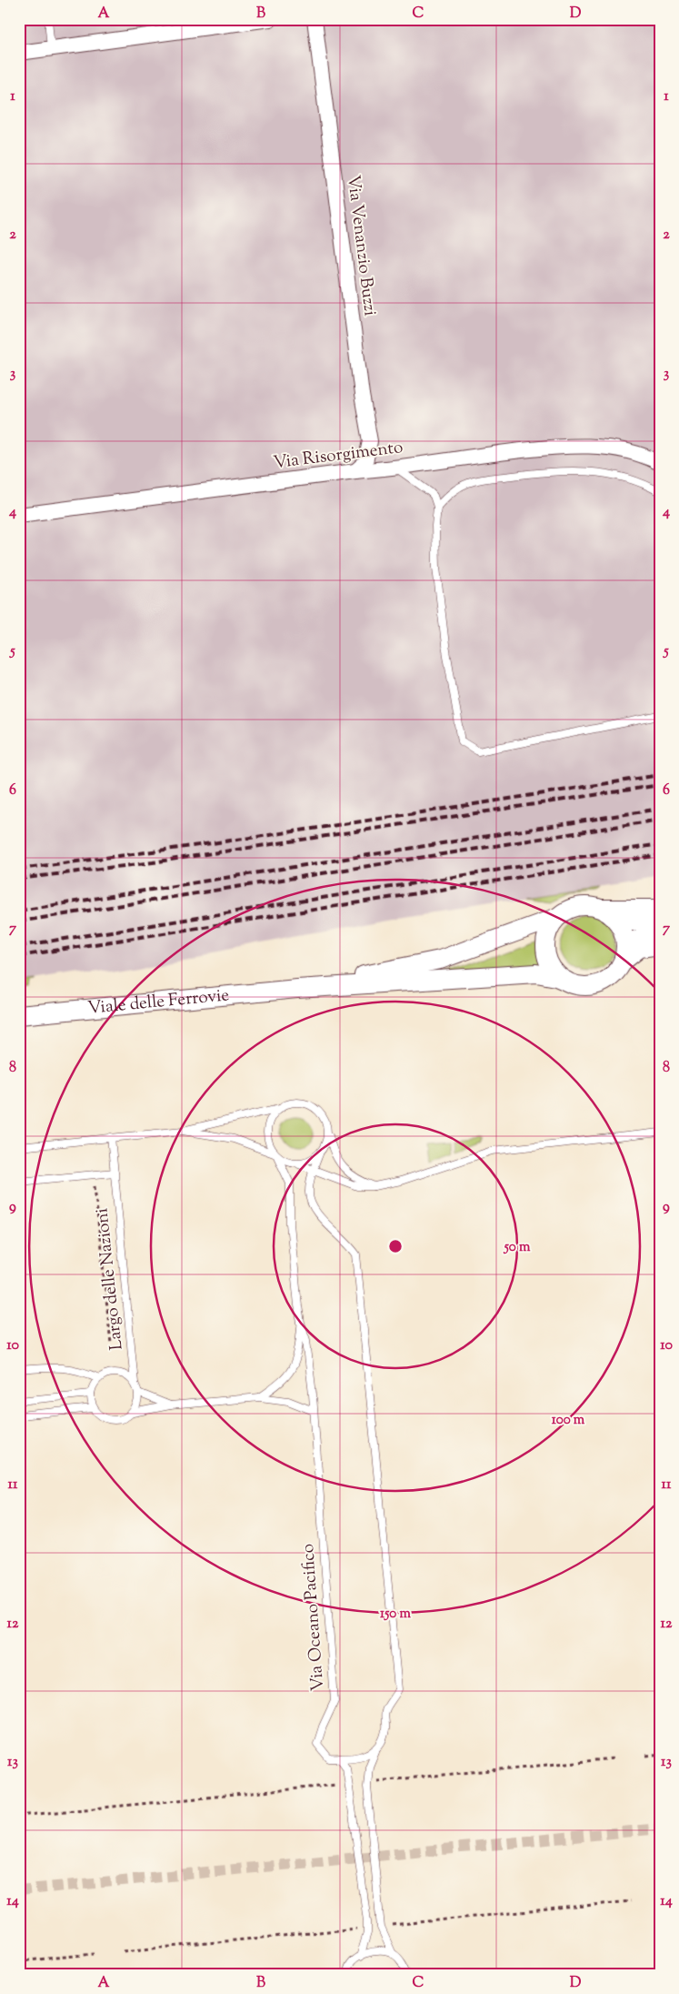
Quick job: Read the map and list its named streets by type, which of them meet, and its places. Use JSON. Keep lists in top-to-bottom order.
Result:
{
  "streets": {
    "street": ["Via Venanzio Buzzi", "Via Risorgimento", "Viale delle Ferrovie"],
    "lane": ["Largo delle Nazioni", "Via Oceano Pacifico"]
  },
  "crossings": [
    ["Via Venanzio Buzzi", "Via Risorgimento"]
  ],
  "grid": {
    "columns": [
      "A",
      "B",
      "C",
      "D"
    ],
    "rows": [
      "1",
      "2",
      "3",
      "4",
      "5",
      "6",
      "7",
      "8",
      "9",
      "10",
      "11",
      "12",
      "13",
      "14"
    ]
  },
  "rings": ["50 m", "100 m", "150 m"]
}
